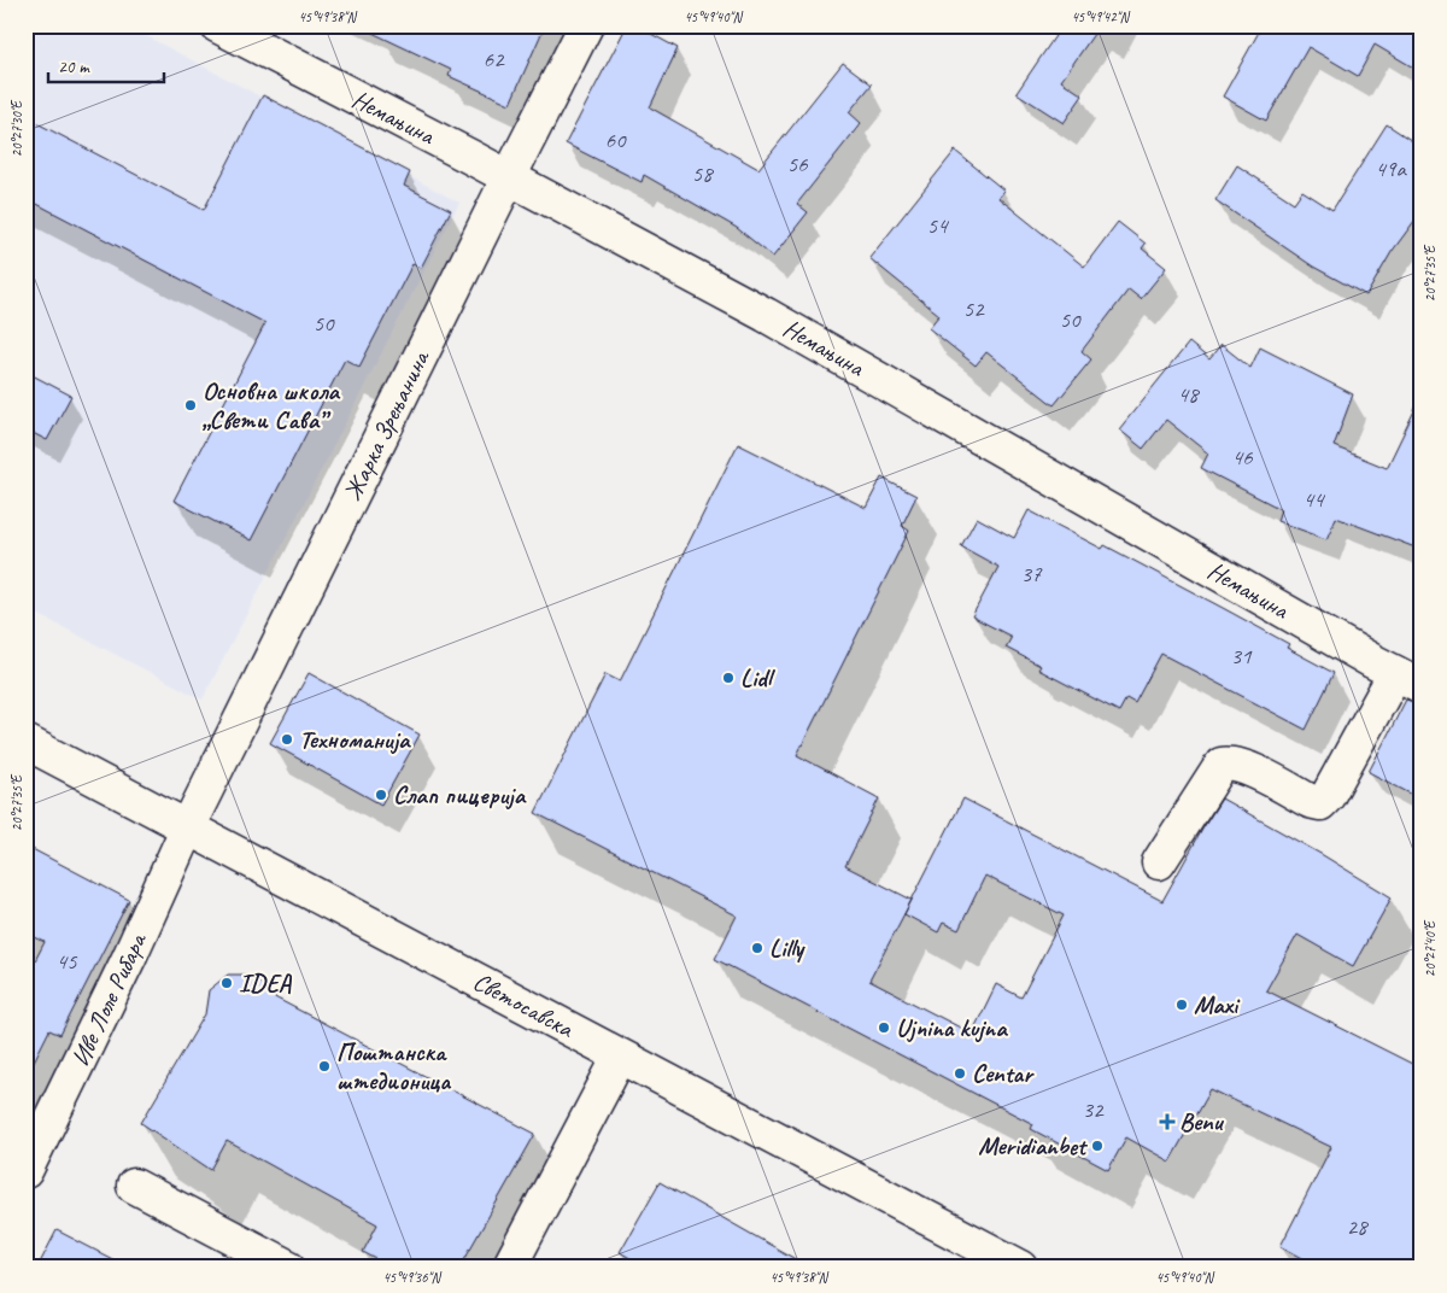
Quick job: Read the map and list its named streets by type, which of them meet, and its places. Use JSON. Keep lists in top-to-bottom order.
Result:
{
  "streets": {
    "street": [
      "Немањина",
      "Жарка Зрењанина",
      "Иве Лоле Рибара",
      "Светосавска"
    ]
  },
  "crossings": [
    ["Немањина", "Жарка Зрењанина"],
    ["Жарка Зрењанина", "Иве Лоле Рибара"],
    ["Жарка Зрењанина", "Светосавска"],
    ["Иве Лоле Рибара", "Светосавска"]
  ],
  "places": {
    "other": [
      "Основна школа „Свети Сава”",
      "Lidl",
      "Техноманија",
      "Слап пицерија",
      "Lilly",
      "IDEA",
      "Maxi",
      "Ujnina kujna",
      "Поштанска штедионица",
      "Centar",
      "Meridianbet"
    ],
    "health": ["Benu"]
  },
  "house_numbers": [
    "62",
    "60",
    "56",
    "49a",
    "58",
    "54",
    "52",
    "50",
    "50",
    "48",
    "46",
    "44",
    "37",
    "31",
    "45",
    "32",
    "28"
  ],
  "scale_bar": "20 m",
  "coordinates": [
    "45°49'38\"N",
    "45°49'40\"N",
    "45°49'42\"N",
    "20°27'30\"E",
    "20°27'35\"E",
    "20°27'40\"E",
    "45°49'36\"N"
  ]
}
